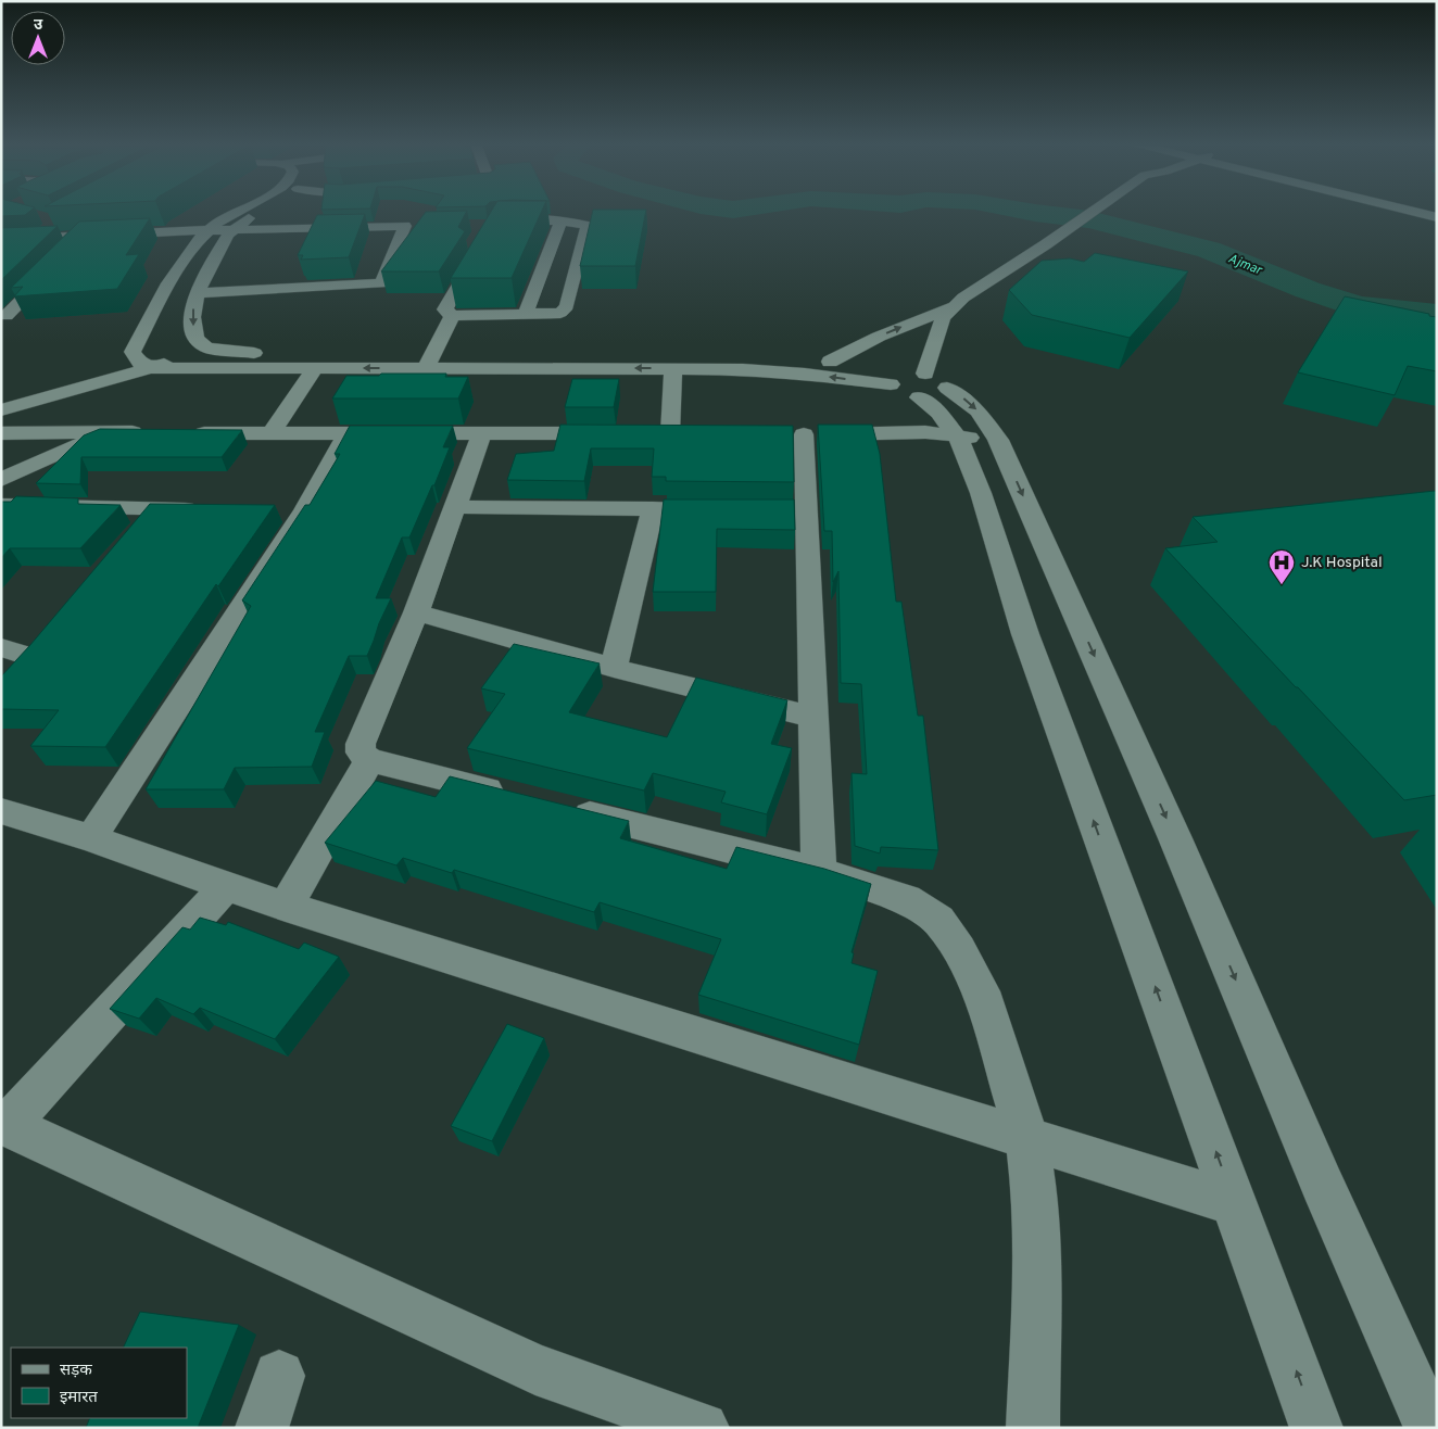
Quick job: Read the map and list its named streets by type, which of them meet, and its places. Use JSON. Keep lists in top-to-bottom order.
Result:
{
  "water": ["Ajmar"],
  "places": {
    "hospital": ["J.K Hospital"]
  },
  "legend": ["सड़क", "इमारत"],
  "north": "top"
}
